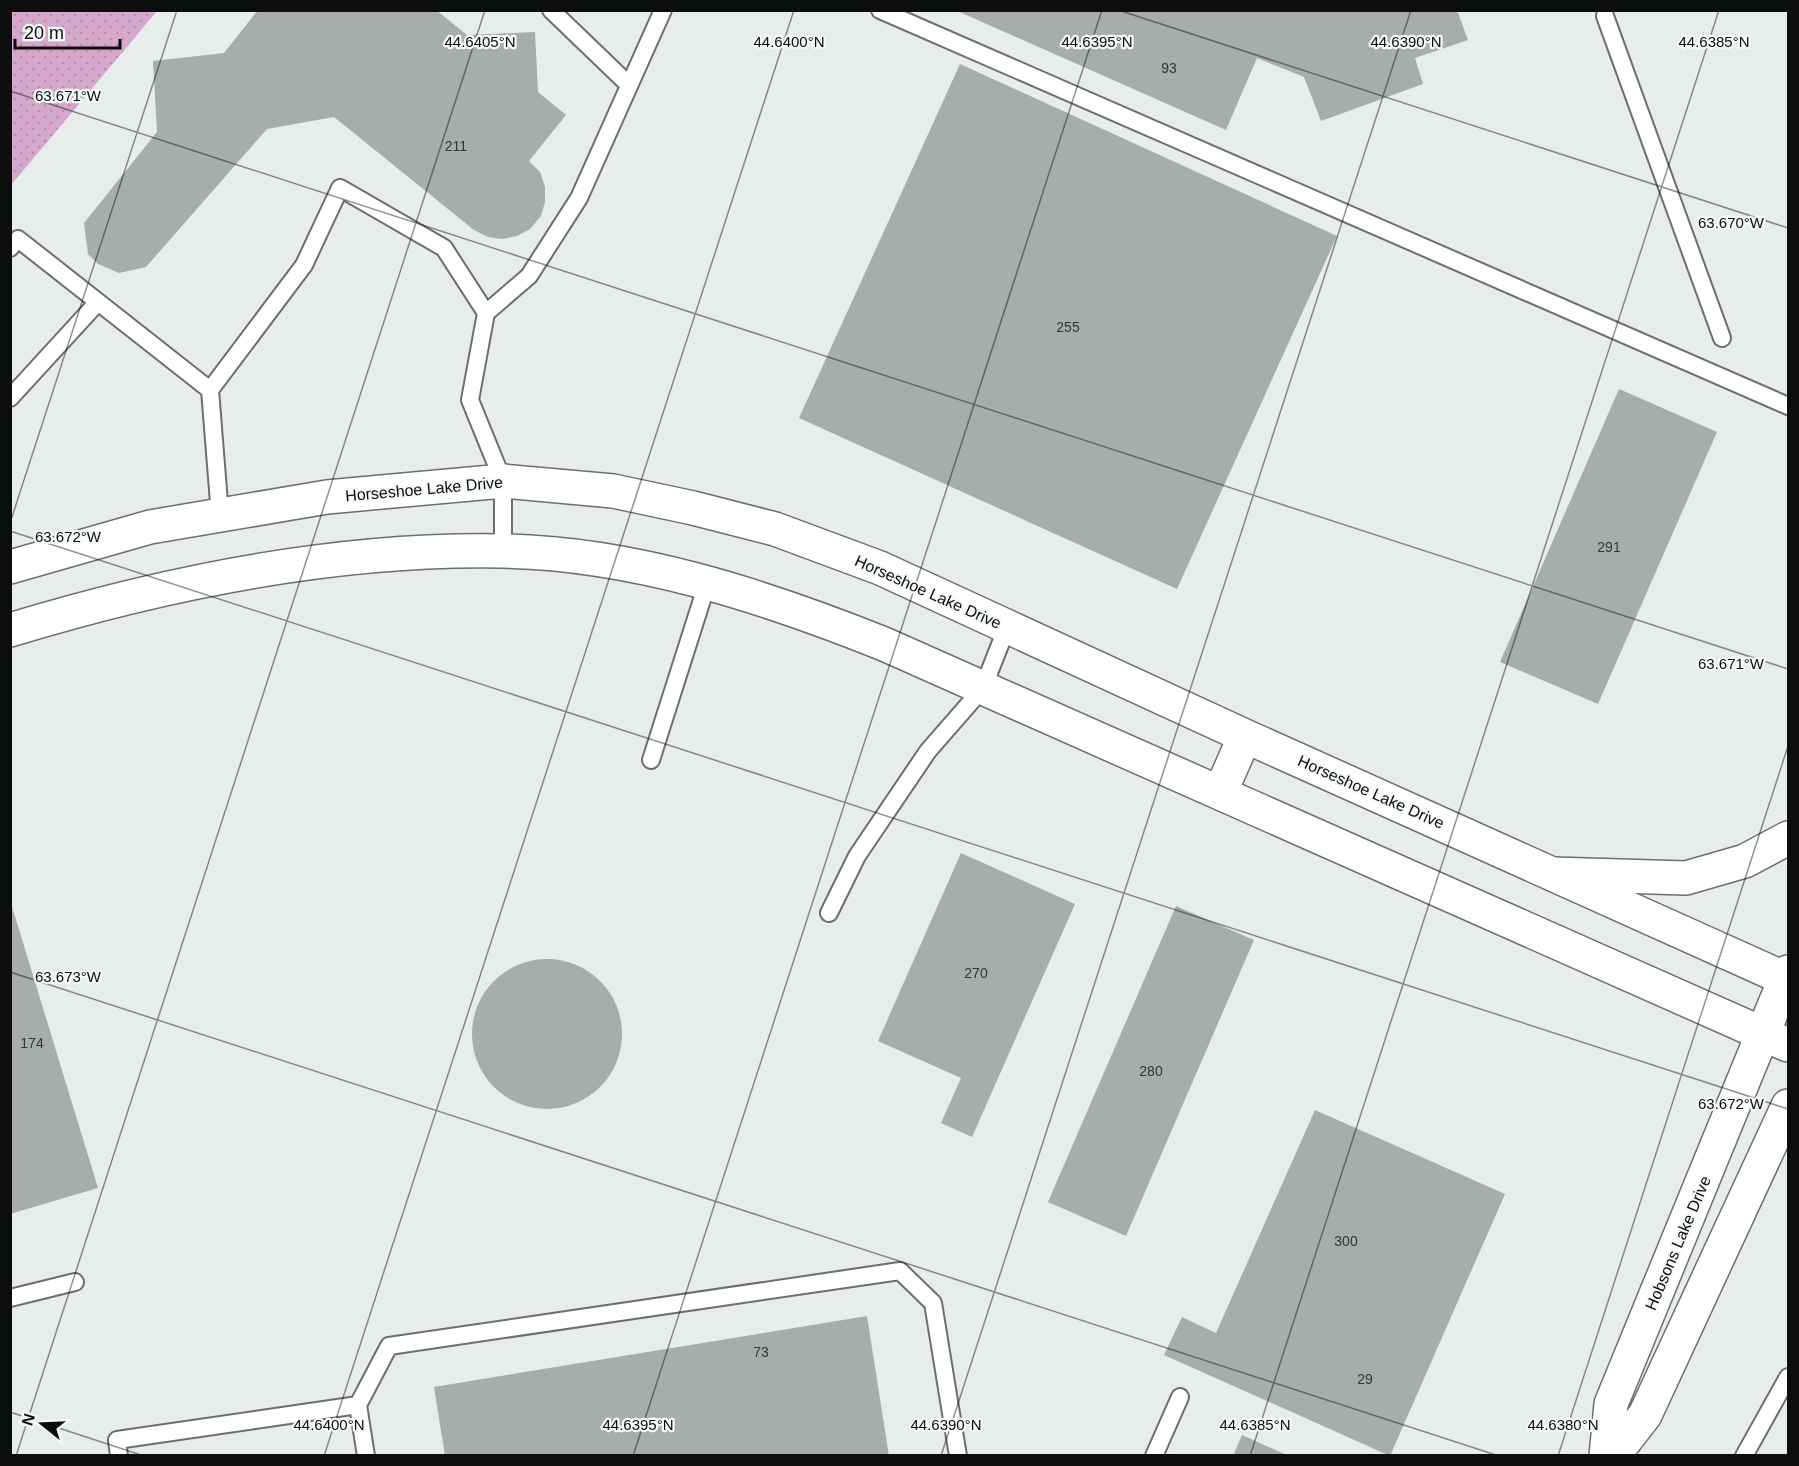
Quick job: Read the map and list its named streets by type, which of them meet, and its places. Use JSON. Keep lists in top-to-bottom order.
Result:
{
  "streets": {
    "street": ["Horseshoe Lake Drive", "Hobsons Lake Drive"]
  },
  "crossings": [
    ["Horseshoe Lake Drive", "Hobsons Lake Drive"]
  ],
  "house_numbers": [
    "93",
    "211",
    "255",
    "291",
    "270",
    "174",
    "280",
    "300",
    "73",
    "29"
  ],
  "scale_bar": "20 m",
  "north": "left",
  "coordinates": [
    "44.6405°N",
    "44.6400°N",
    "44.6395°N",
    "44.6390°N",
    "44.6385°N",
    "63.671°W",
    "63.670°W",
    "63.672°W",
    "63.673°W",
    "44.6380°N"
  ]
}
